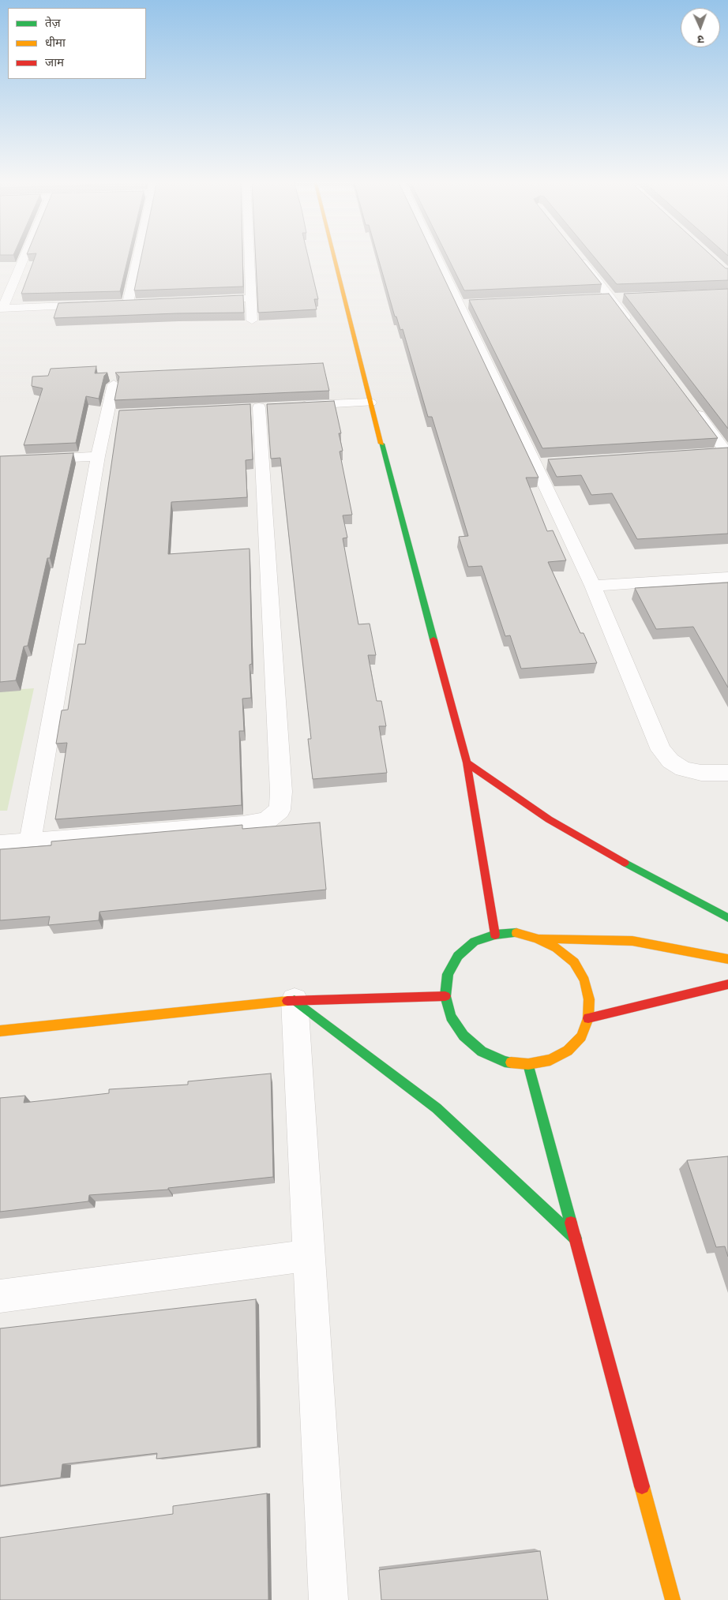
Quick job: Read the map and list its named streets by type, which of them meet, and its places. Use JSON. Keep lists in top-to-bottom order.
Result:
{
  "legend": ["तेज़", "धीमा", "जाम"],
  "north": "bottom"
}
